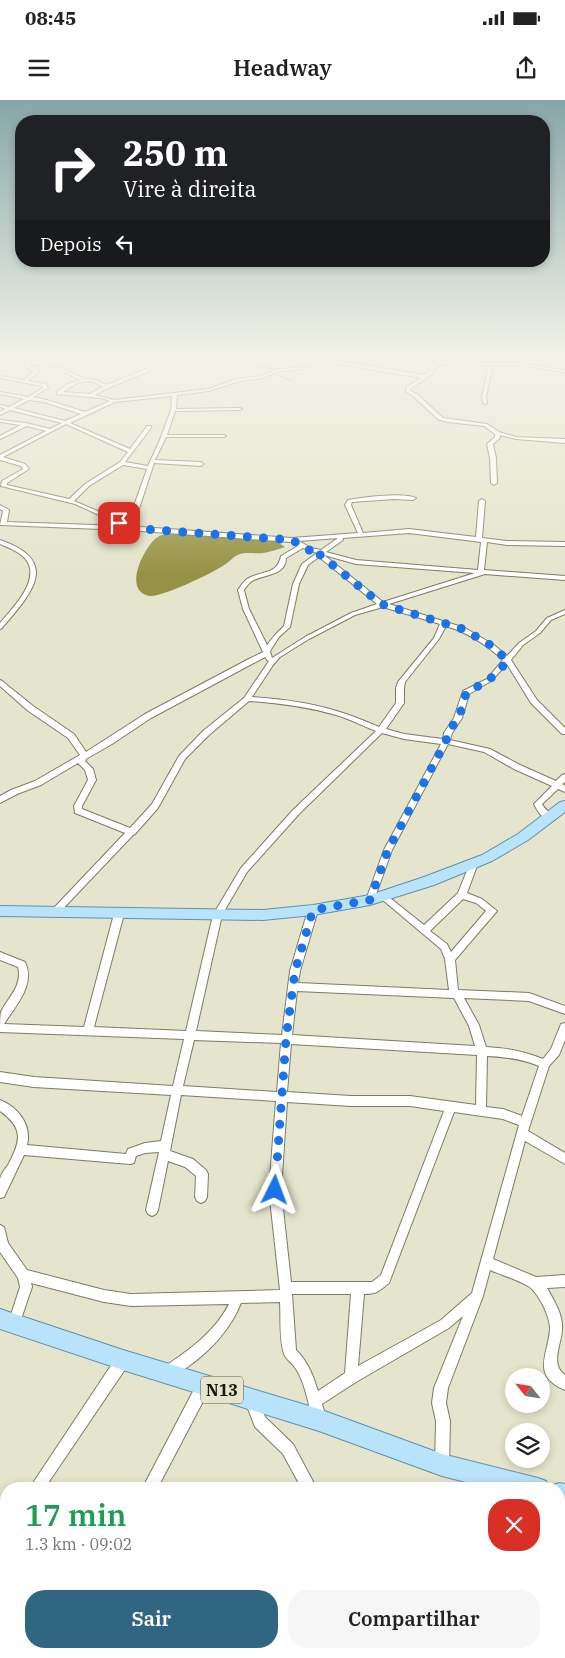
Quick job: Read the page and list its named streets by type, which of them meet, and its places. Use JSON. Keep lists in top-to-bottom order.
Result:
{
  "streets": {
    "main road": ["N13"]
  },
  "north": "top left",
  "page": {
    "status": "08:45",
    "header": "Headway",
    "turn": ["250 m", "Vire à direita"],
    "then": "Depois",
    "heading": ["17 min", "1.3 km · 09:02"],
    "buttons": ["Sair", "Compartilhar"]
  }
}
